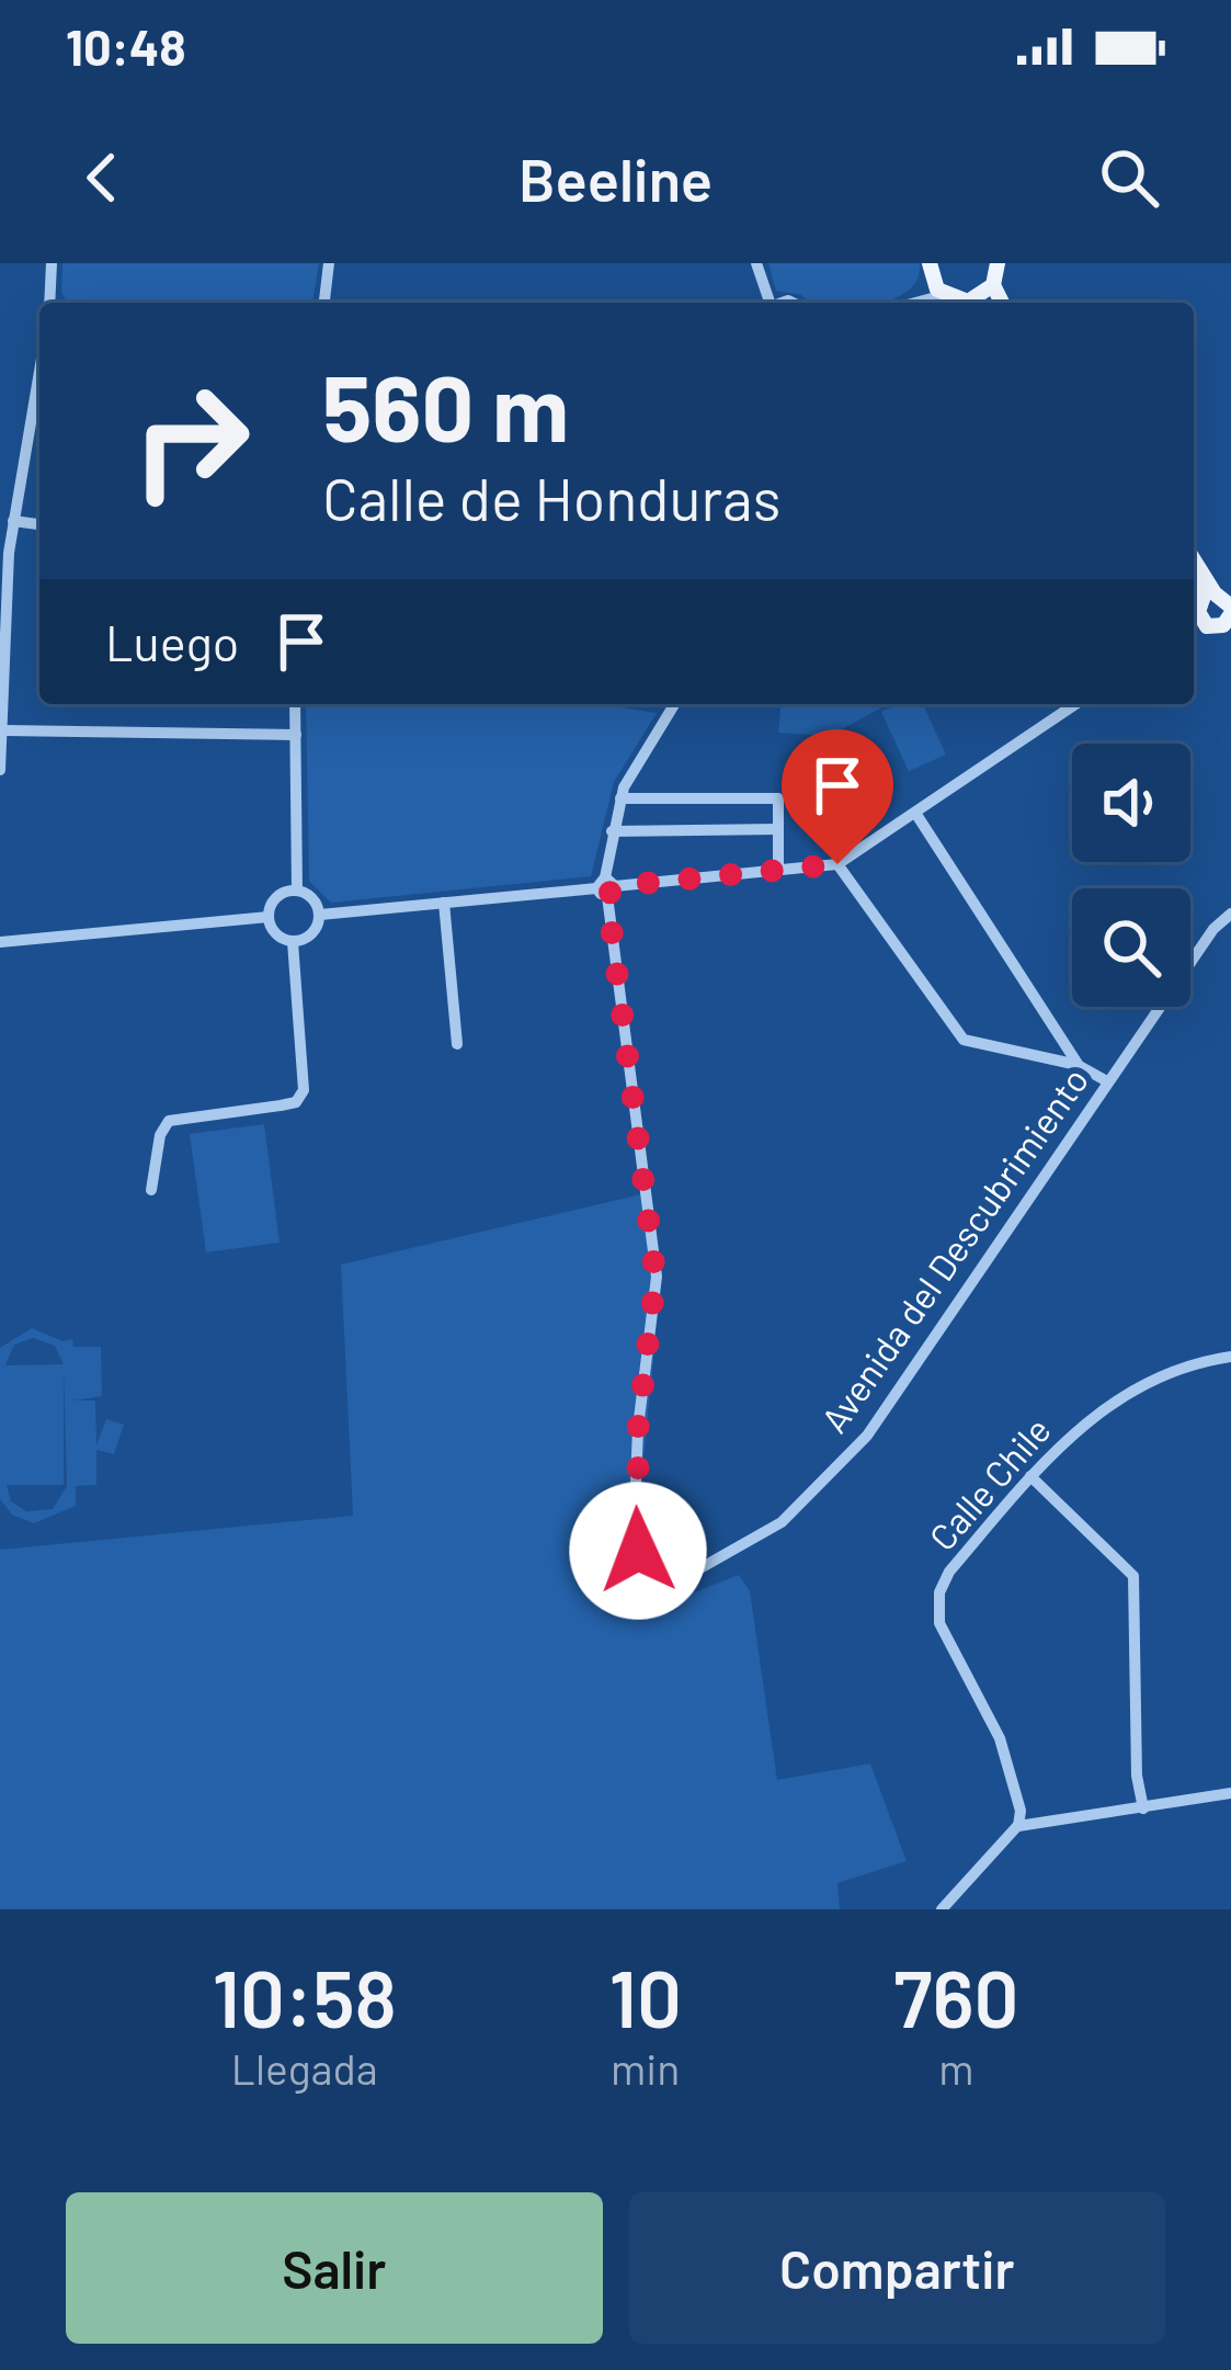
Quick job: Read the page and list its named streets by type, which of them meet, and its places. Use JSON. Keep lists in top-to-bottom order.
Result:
{
  "streets": {
    "street": ["Avenida del Descubrimiento", "Calle Chile"]
  },
  "page": {
    "status": "10:48",
    "header": "Beeline",
    "turn": ["560 m", "Calle de Honduras"],
    "then": "Luego",
    "eta": [
      "10:58",
      "Llegada",
      "10",
      "min",
      "760",
      "m"
    ],
    "buttons": ["Salir", "Compartir"]
  }
}
